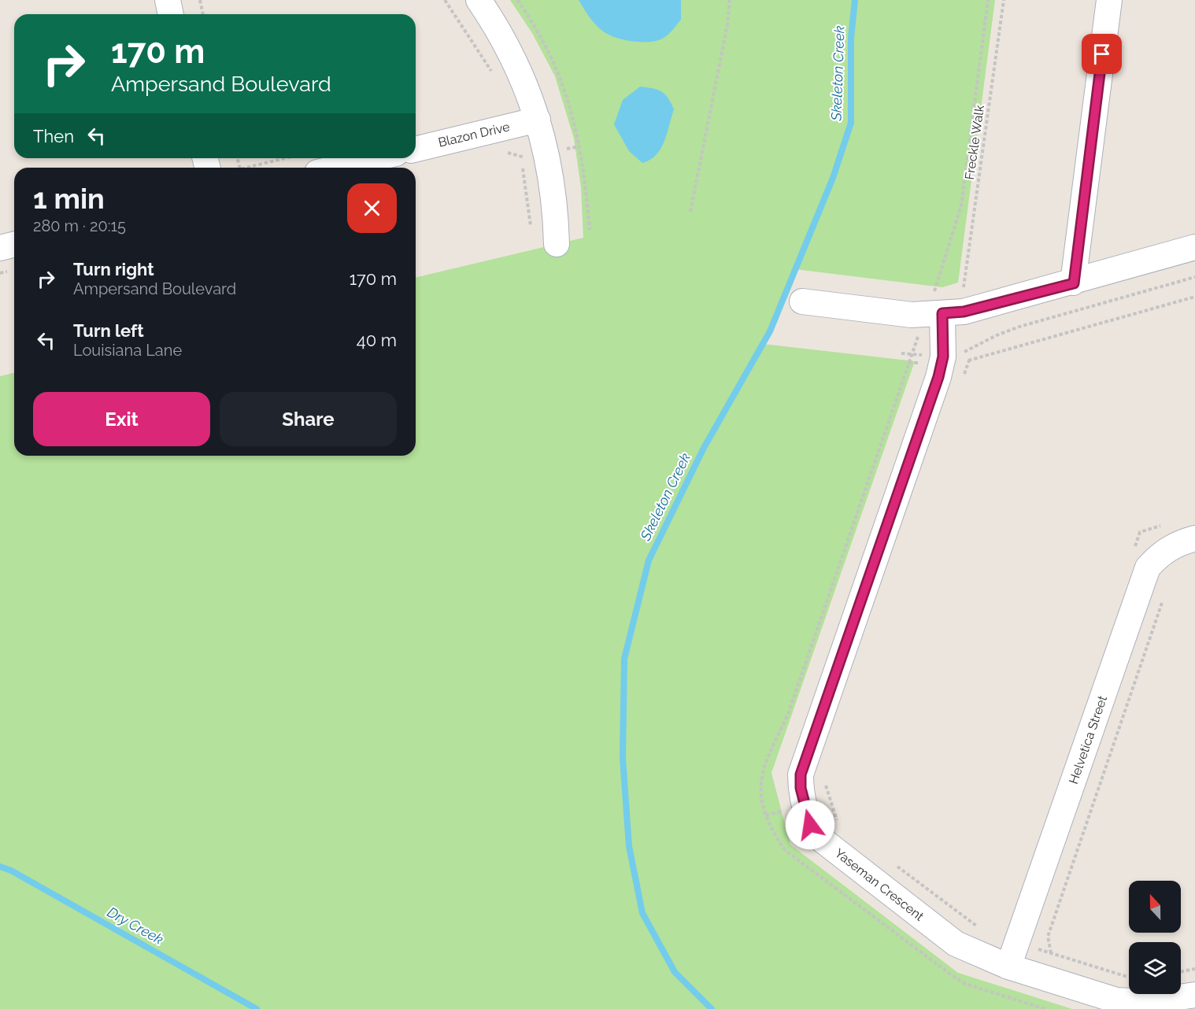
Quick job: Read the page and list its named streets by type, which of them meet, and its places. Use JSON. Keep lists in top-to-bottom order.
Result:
{
  "streets": {
    "street": ["Blazon Drive", "Helvetica Street", "Yaseman Crescent"],
    "path": ["Freckle Walk"]
  },
  "crossings": [
    ["Helvetica Street", "Yaseman Crescent"]
  ],
  "water": ["Skeleton Creek", "Dry Creek"],
  "north": "top",
  "page": {
    "turn": ["170 m", "Ampersand Boulevard"],
    "then": "Then",
    "heading": ["1 min", "280 m · 20:15"],
    "list": [
      {
        "name": "Turn right",
        "note": "Ampersand Boulevard",
        "value": "170 m"
      },
      {
        "name": "Turn left",
        "note": "Louisiana Lane",
        "value": "40 m"
      }
    ],
    "buttons": ["Exit", "Share"]
  }
}
